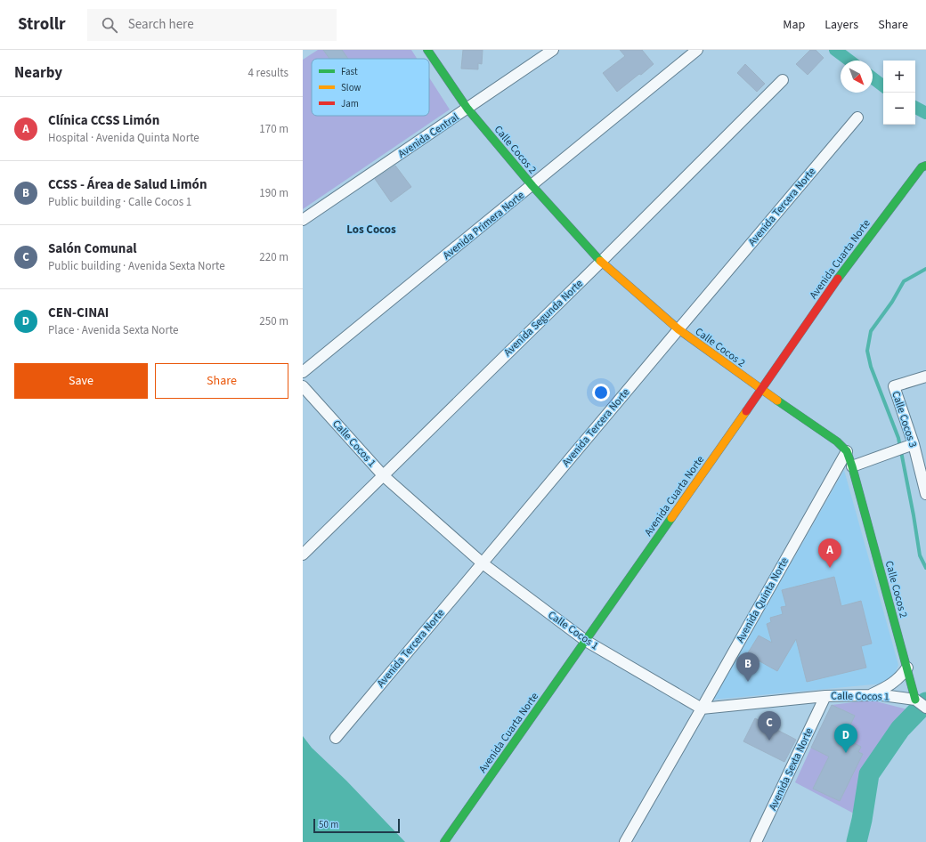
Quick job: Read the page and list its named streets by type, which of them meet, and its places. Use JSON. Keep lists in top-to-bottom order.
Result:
{
  "streets": {
    "street": [
      "Avenida Central",
      "Calle Cocos 2",
      "Avenida Tercera Norte",
      "Avenida Primera Norte",
      "Avenida Cuarta Norte",
      "Avenida Segunda Norte",
      "Calle Cocos 3",
      "Calle Cocos 1",
      "Avenida Quinta Norte",
      "Avenida Sexta Norte"
    ]
  },
  "crossings": [
    ["Avenida Central", "Calle Cocos 2"],
    ["Calle Cocos 2", "Avenida Tercera Norte"],
    ["Calle Cocos 2", "Avenida Primera Norte"],
    ["Calle Cocos 2", "Avenida Cuarta Norte"],
    ["Calle Cocos 2", "Avenida Segunda Norte"],
    ["Calle Cocos 2", "Calle Cocos 1"],
    ["Calle Cocos 2", "Avenida Quinta Norte"],
    ["Avenida Tercera Norte", "Calle Cocos 1"],
    ["Avenida Cuarta Norte", "Calle Cocos 1"],
    ["Avenida Segunda Norte", "Calle Cocos 1"],
    ["Calle Cocos 1", "Avenida Quinta Norte"],
    ["Calle Cocos 1", "Avenida Sexta Norte"]
  ],
  "districts": ["Los Cocos"],
  "legend": ["Fast", "Slow", "Jam"],
  "scale_bar": "50 m",
  "north": "bottom right",
  "page": {
    "header": "Strollr",
    "search": "Search here",
    "nav": ["Map", "Layers", "Share"],
    "heading": ["Nearby", "4 results"],
    "map_buttons": ["+", "−"],
    "list": [
      {
        "mark": "A",
        "name": "Clínica CCSS Limón",
        "note": "Hospital · Avenida Quinta Norte",
        "value": "170 m"
      },
      {
        "mark": "B",
        "name": "CCSS - Área de Salud Limón",
        "note": "Public building · Calle Cocos 1",
        "value": "190 m"
      },
      {
        "mark": "C",
        "name": "Salón Comunal",
        "note": "Public building · Avenida Sexta Norte",
        "value": "220 m"
      },
      {
        "mark": "D",
        "name": "CEN-CINAI",
        "note": "Place · Avenida Sexta Norte",
        "value": "250 m"
      }
    ],
    "buttons": ["Save", "Share"],
    "pins": [
      "A",
      "B",
      "C",
      "D"
    ],
    "scale": "50 m"
  }
}
